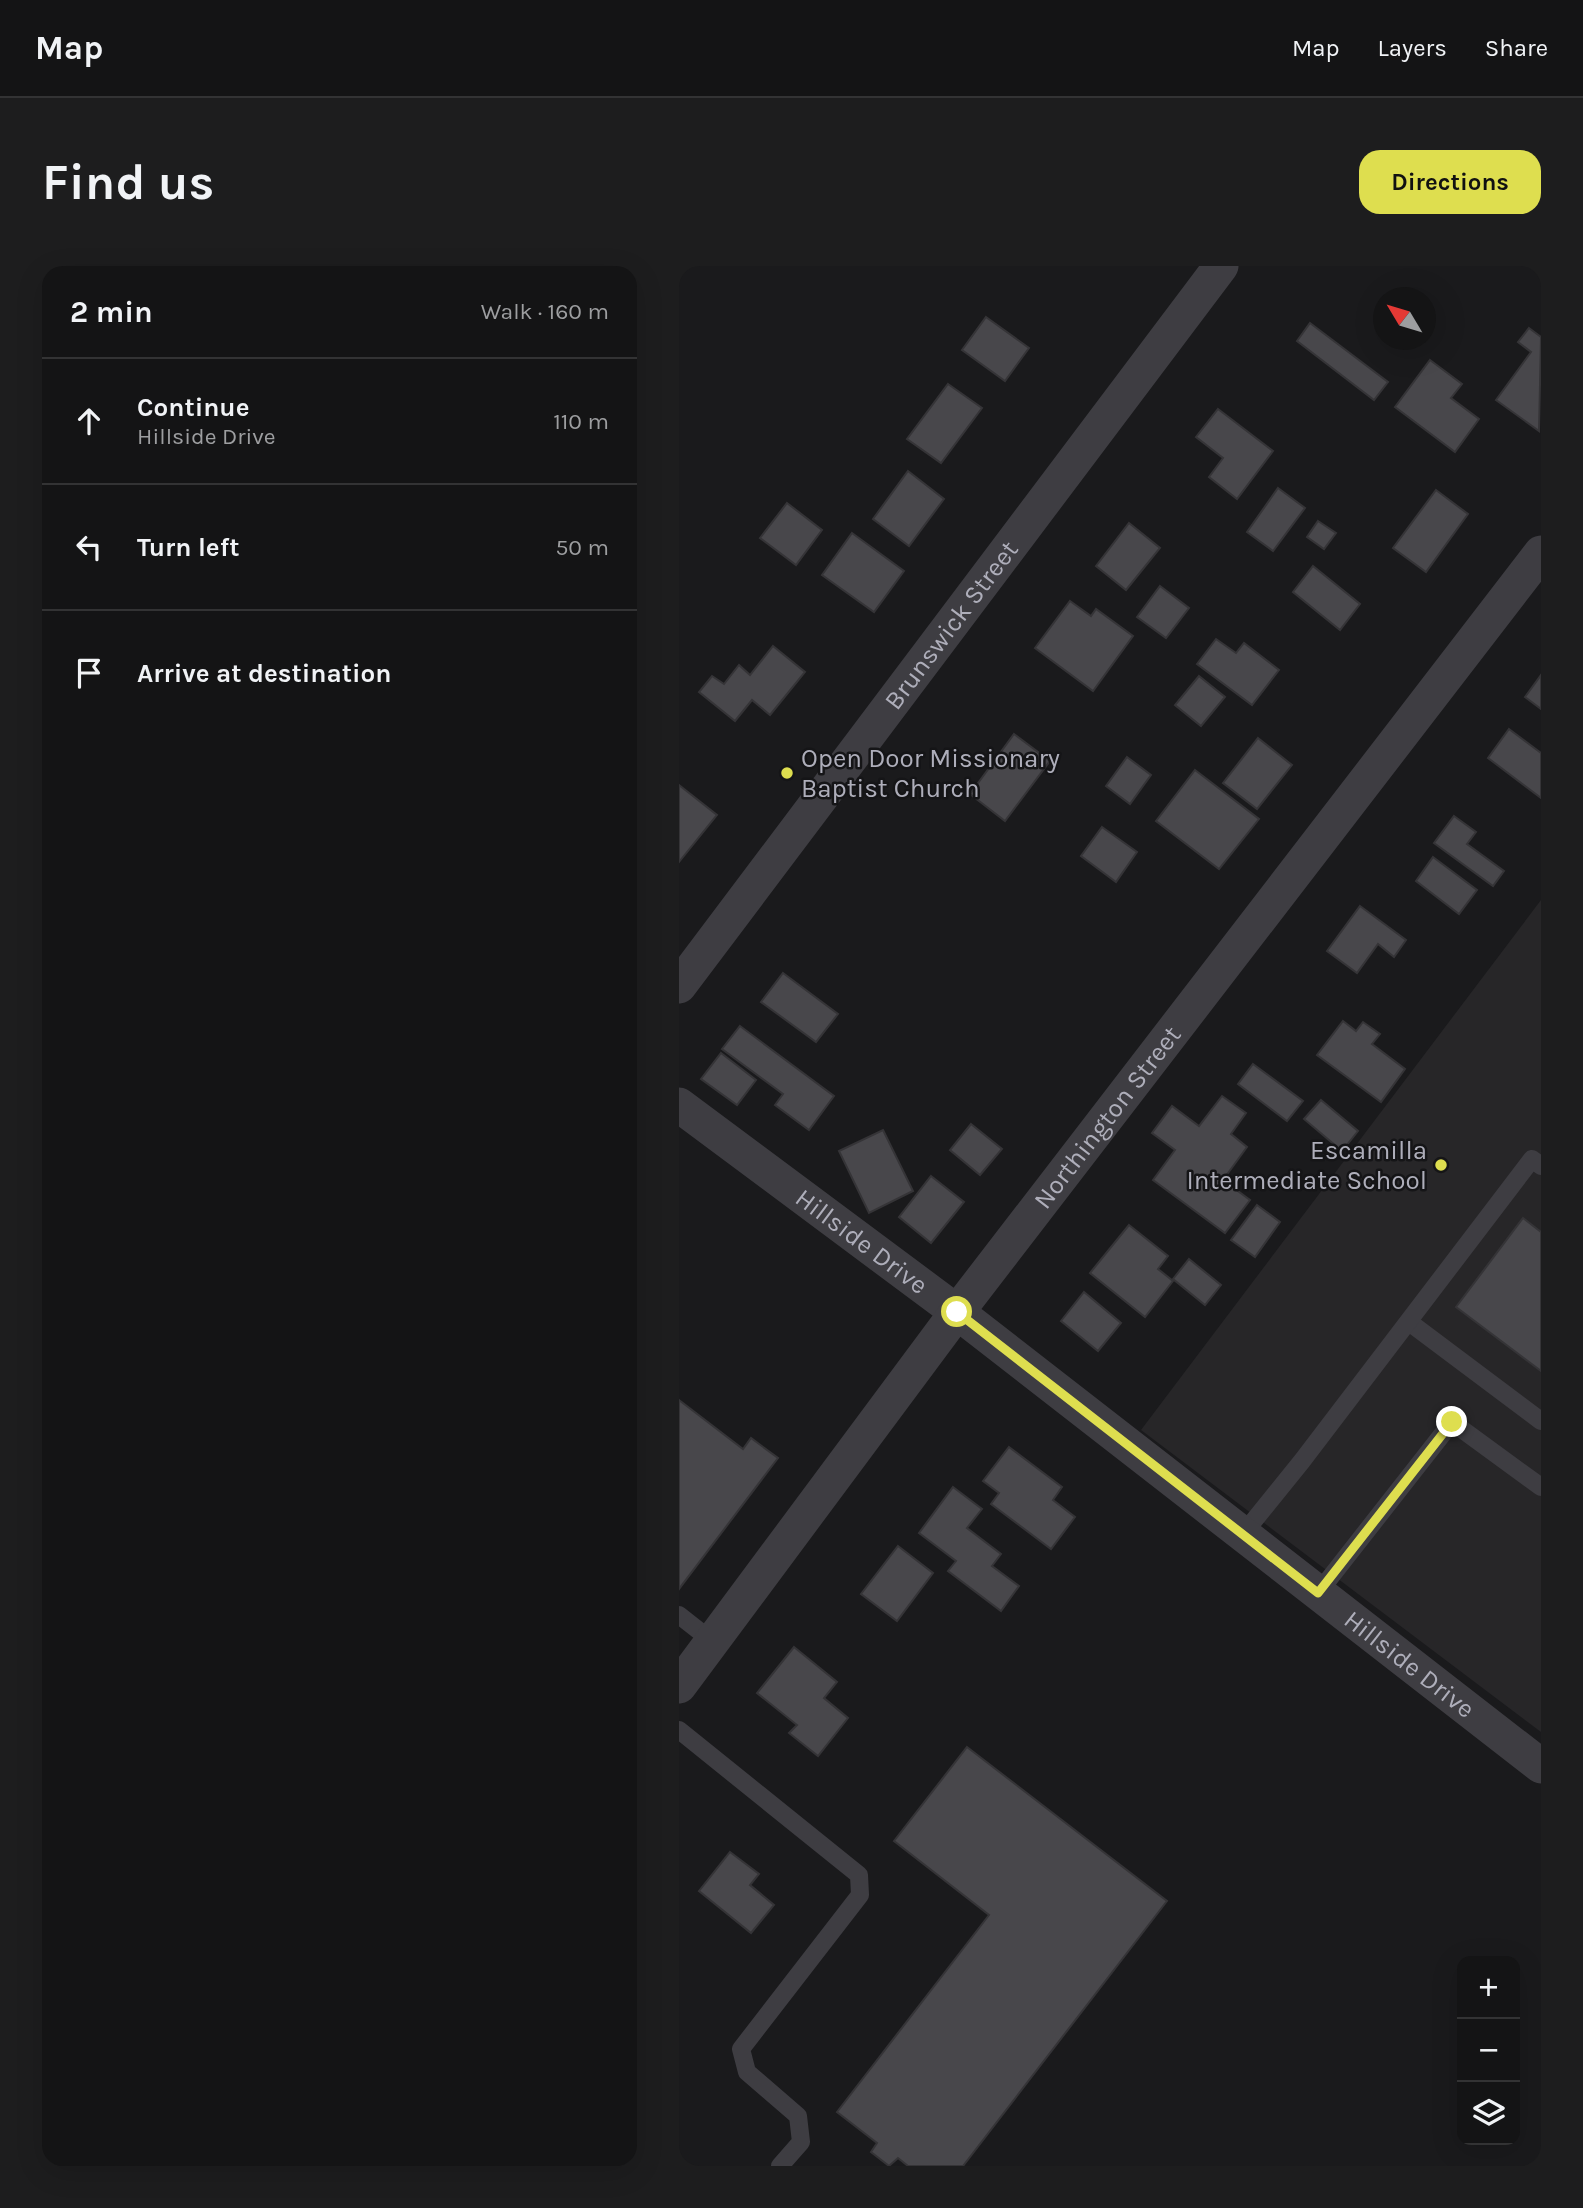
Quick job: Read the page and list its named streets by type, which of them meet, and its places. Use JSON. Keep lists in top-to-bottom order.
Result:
{
  "streets": {
    "street": ["Brunswick Street", "Northington Street", "Hillside Drive"]
  },
  "crossings": [
    ["Northington Street", "Hillside Drive"]
  ],
  "places": ["Open Door Missionary Baptist Church", "Escamilla Intermediate School"],
  "north": "top left",
  "page": {
    "header": "Map",
    "nav": ["Map", "Layers", "Share"],
    "buttons": "Directions",
    "title": "Find us",
    "heading": ["2 min", "Walk · 160 m"],
    "list": [
      ["Continue", "Hillside Drive", "110 m"],
      ["Turn left", "50 m"],
      "Arrive at destination"
    ],
    "map_buttons": ["+", "−"]
  }
}
